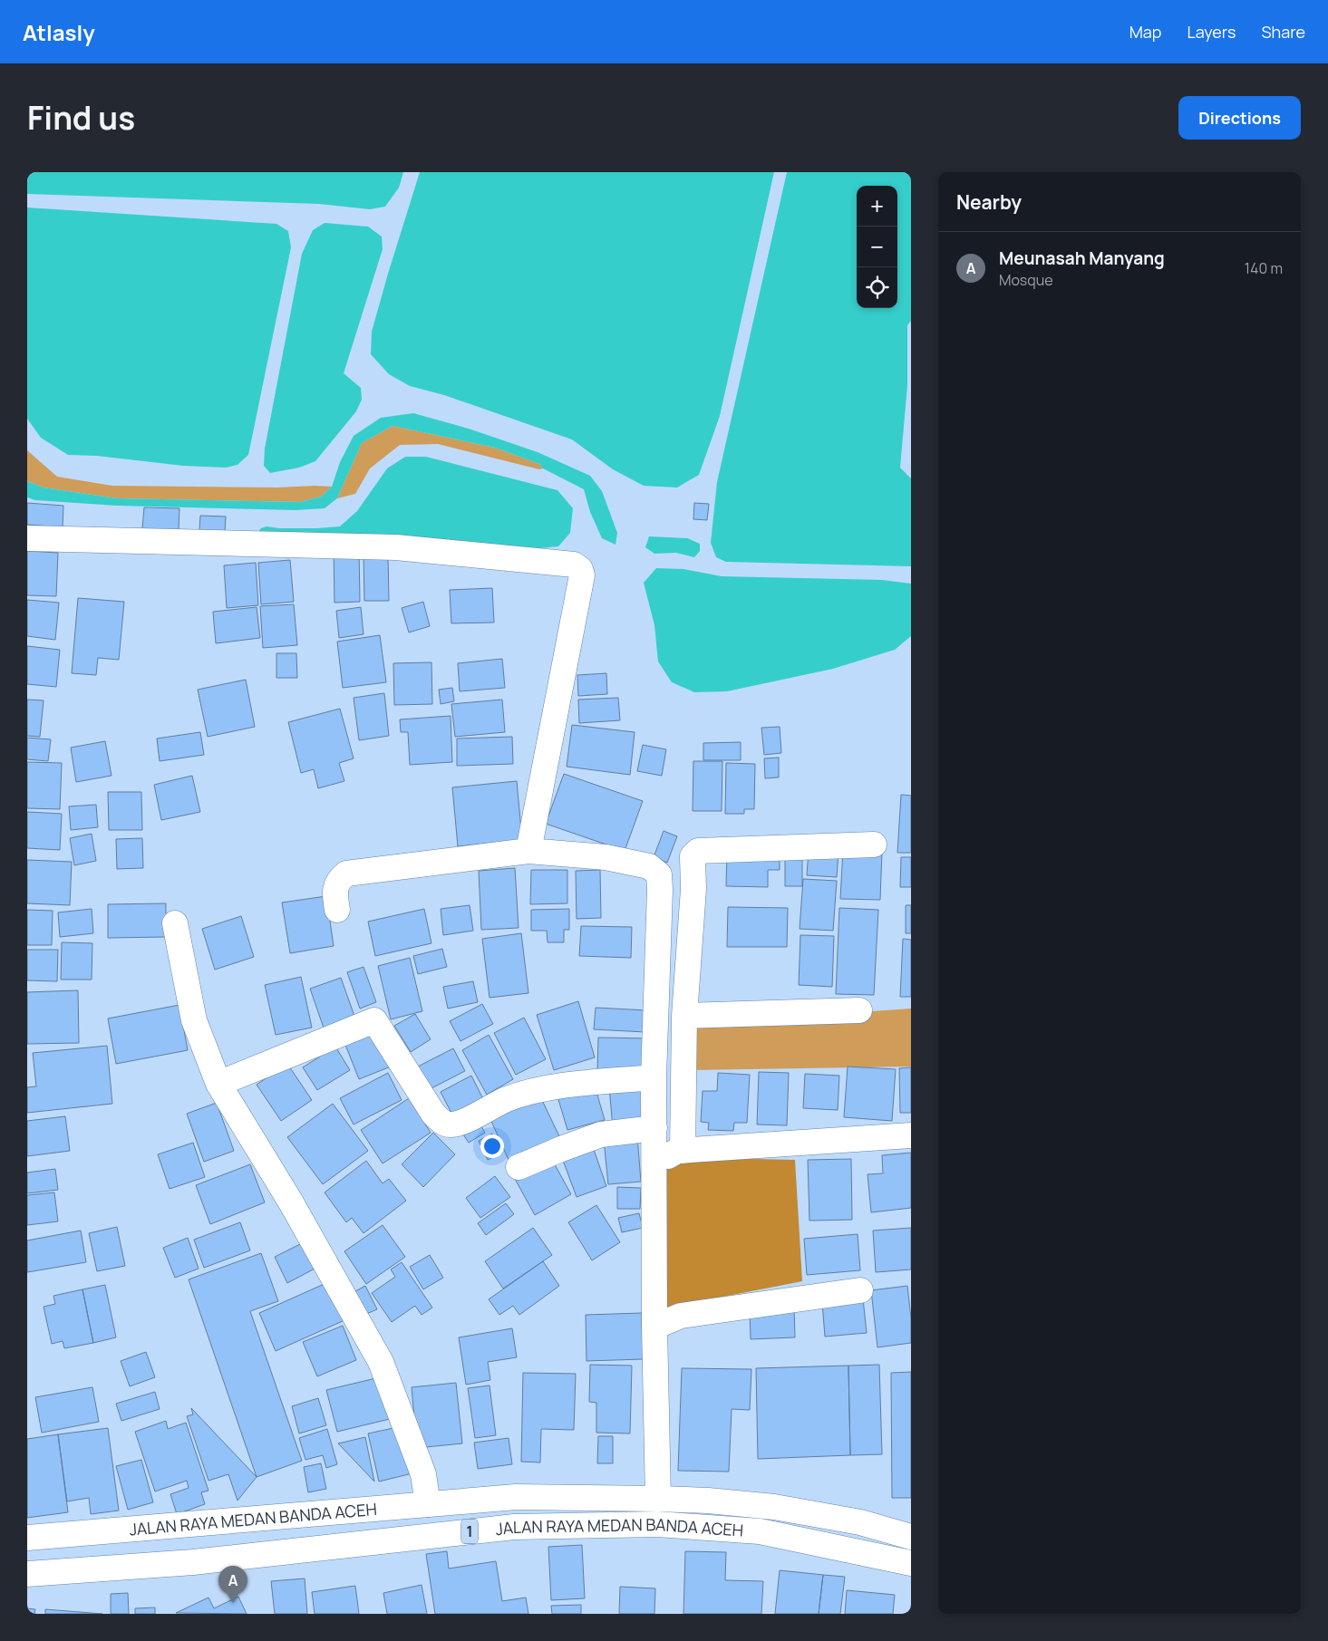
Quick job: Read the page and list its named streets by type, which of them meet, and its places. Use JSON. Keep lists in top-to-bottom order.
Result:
{
  "streets": {
    "main road": ["JALAN RAYA MEDAN BANDA ACEH", "1"]
  },
  "page": {
    "header": "Atlasly",
    "nav": ["Map", "Layers", "Share"],
    "title": "Find us",
    "buttons": "Directions",
    "heading": "Nearby",
    "map_buttons": ["+", "−"],
    "list": [
      {
        "mark": "A",
        "name": "Meunasah Manyang",
        "note": "Mosque",
        "value": "140 m"
      }
    ],
    "pins": "A"
  }
}
